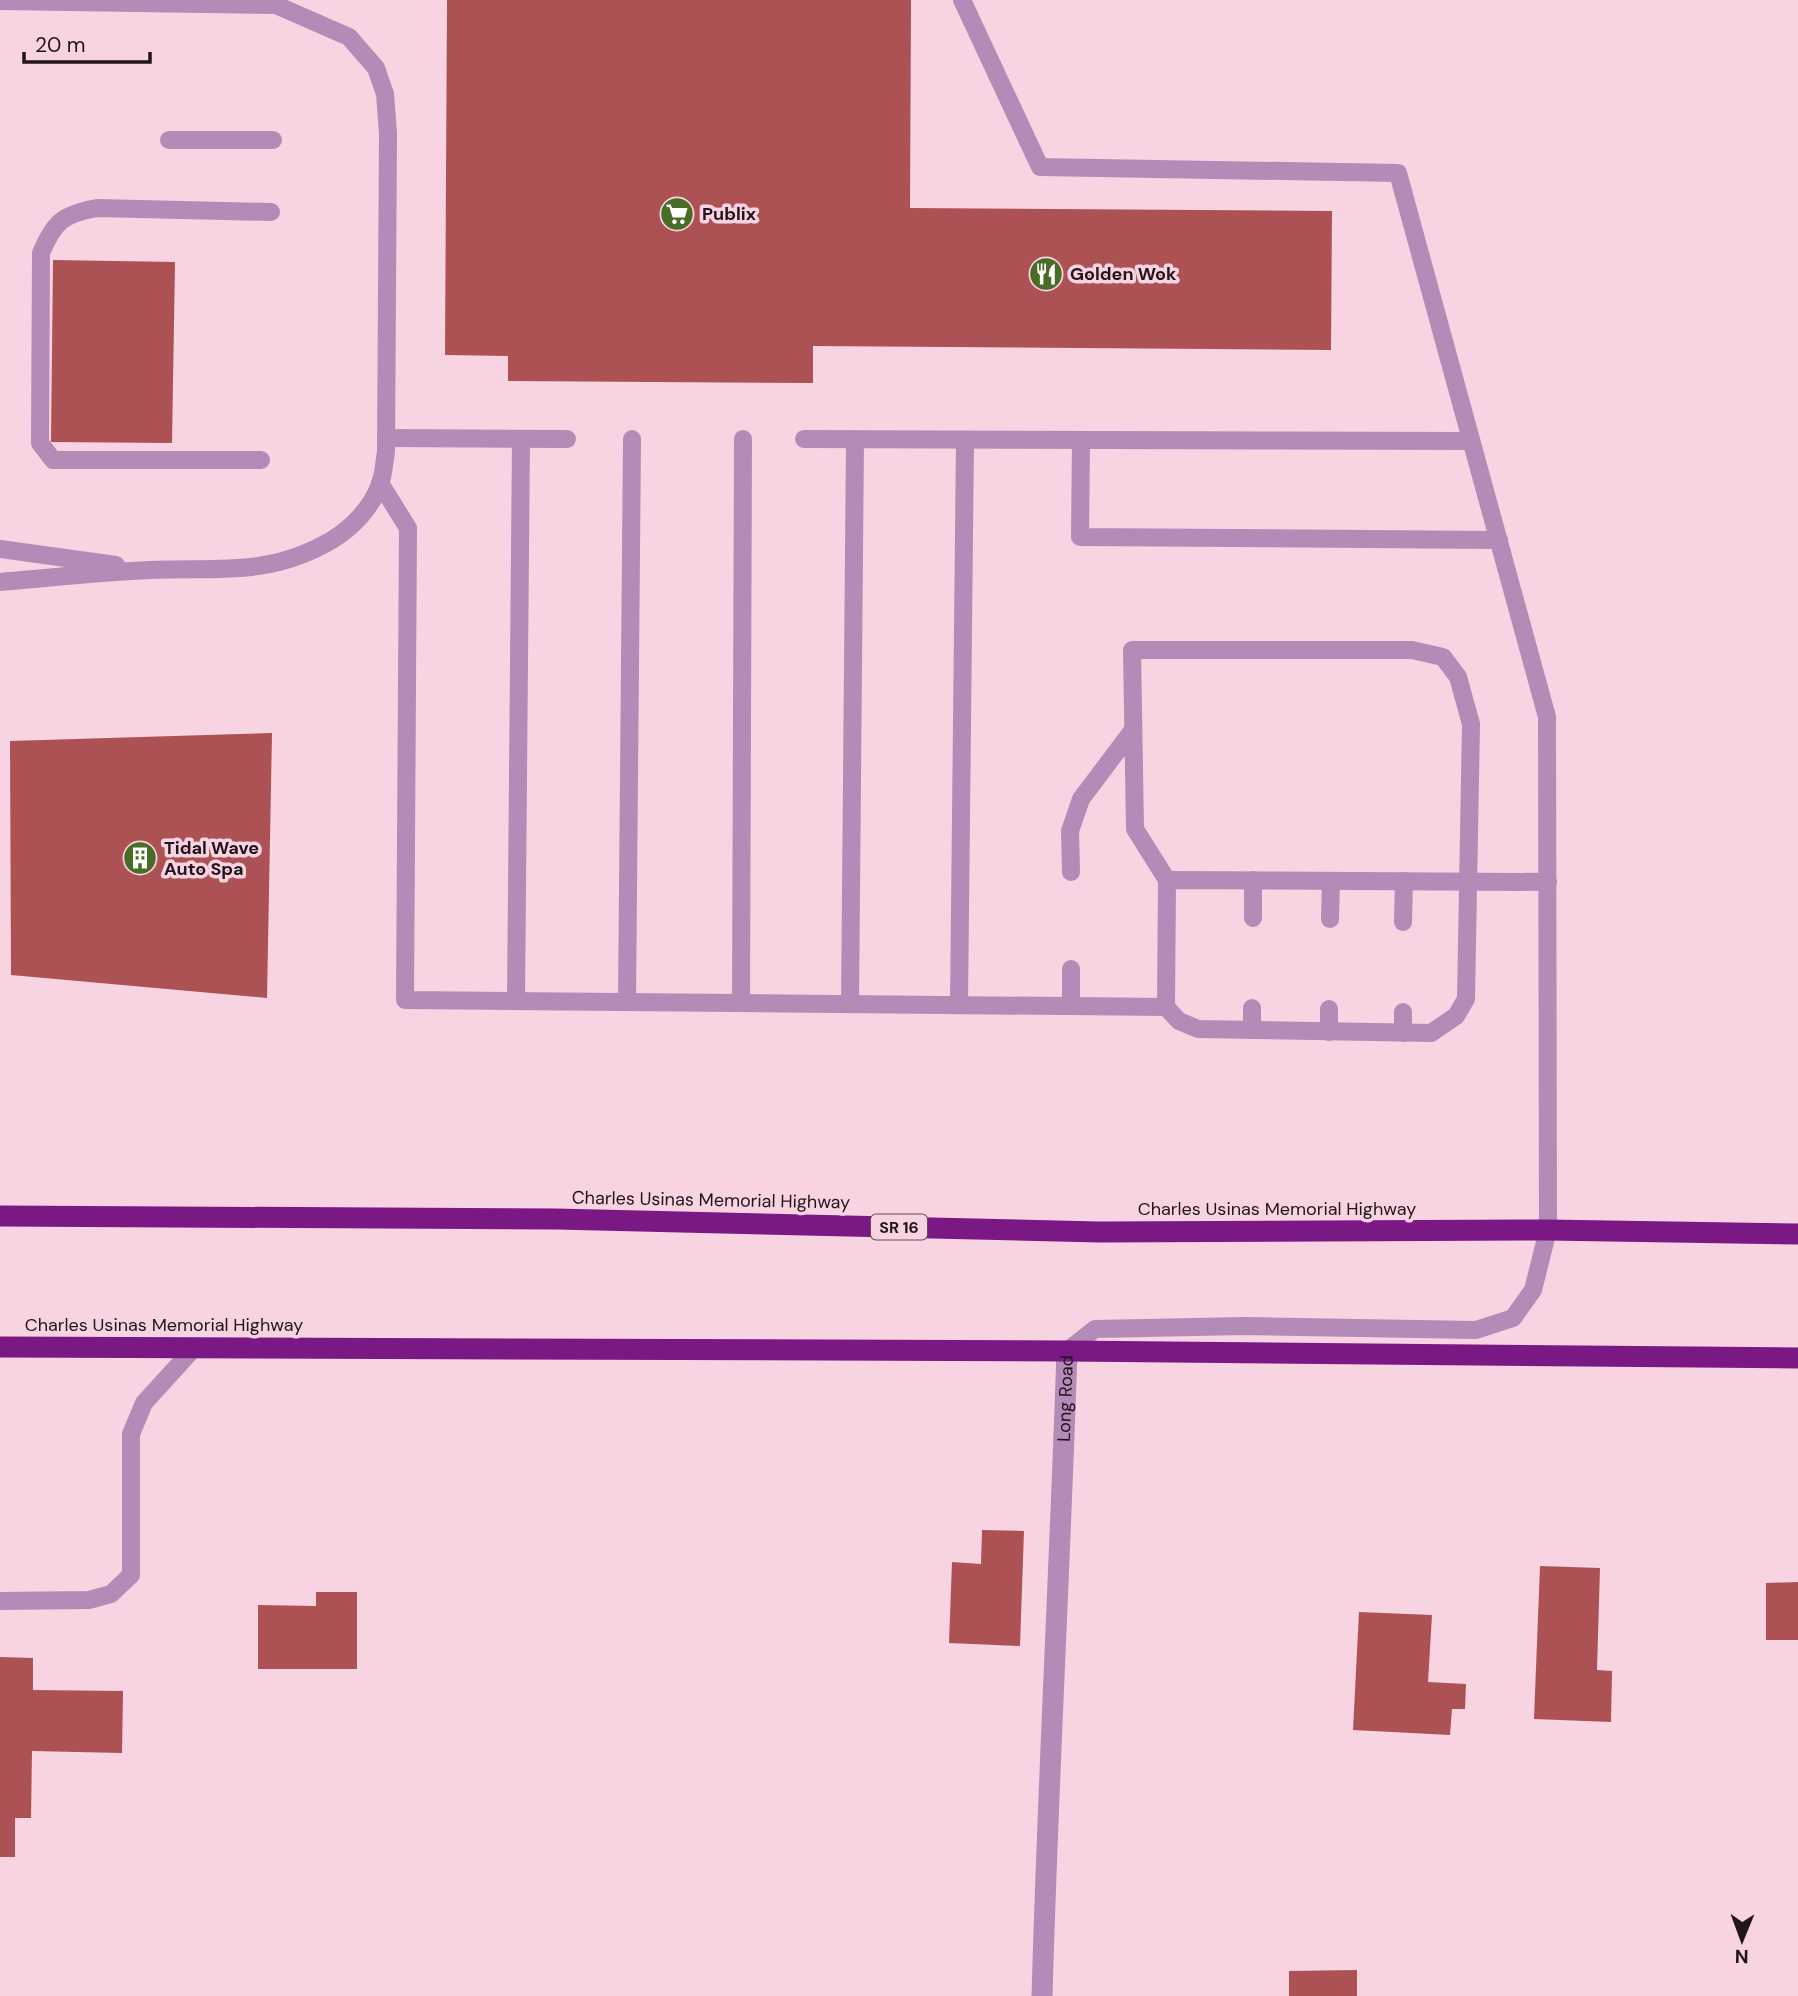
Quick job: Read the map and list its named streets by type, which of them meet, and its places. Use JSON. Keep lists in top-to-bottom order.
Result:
{
  "streets": {
    "highway": ["Charles Usinas Memorial Highway", "SR 16"],
    "street": ["Long Road"]
  },
  "crossings": [
    ["Charles Usinas Memorial Highway", "Long Road"]
  ],
  "places": {
    "supermarket": ["Publix"],
    "restaurant": ["Golden Wok"],
    "building": ["Tidal Wave Auto Spa"]
  },
  "scale_bar": "20 m",
  "north": "bottom"
}
